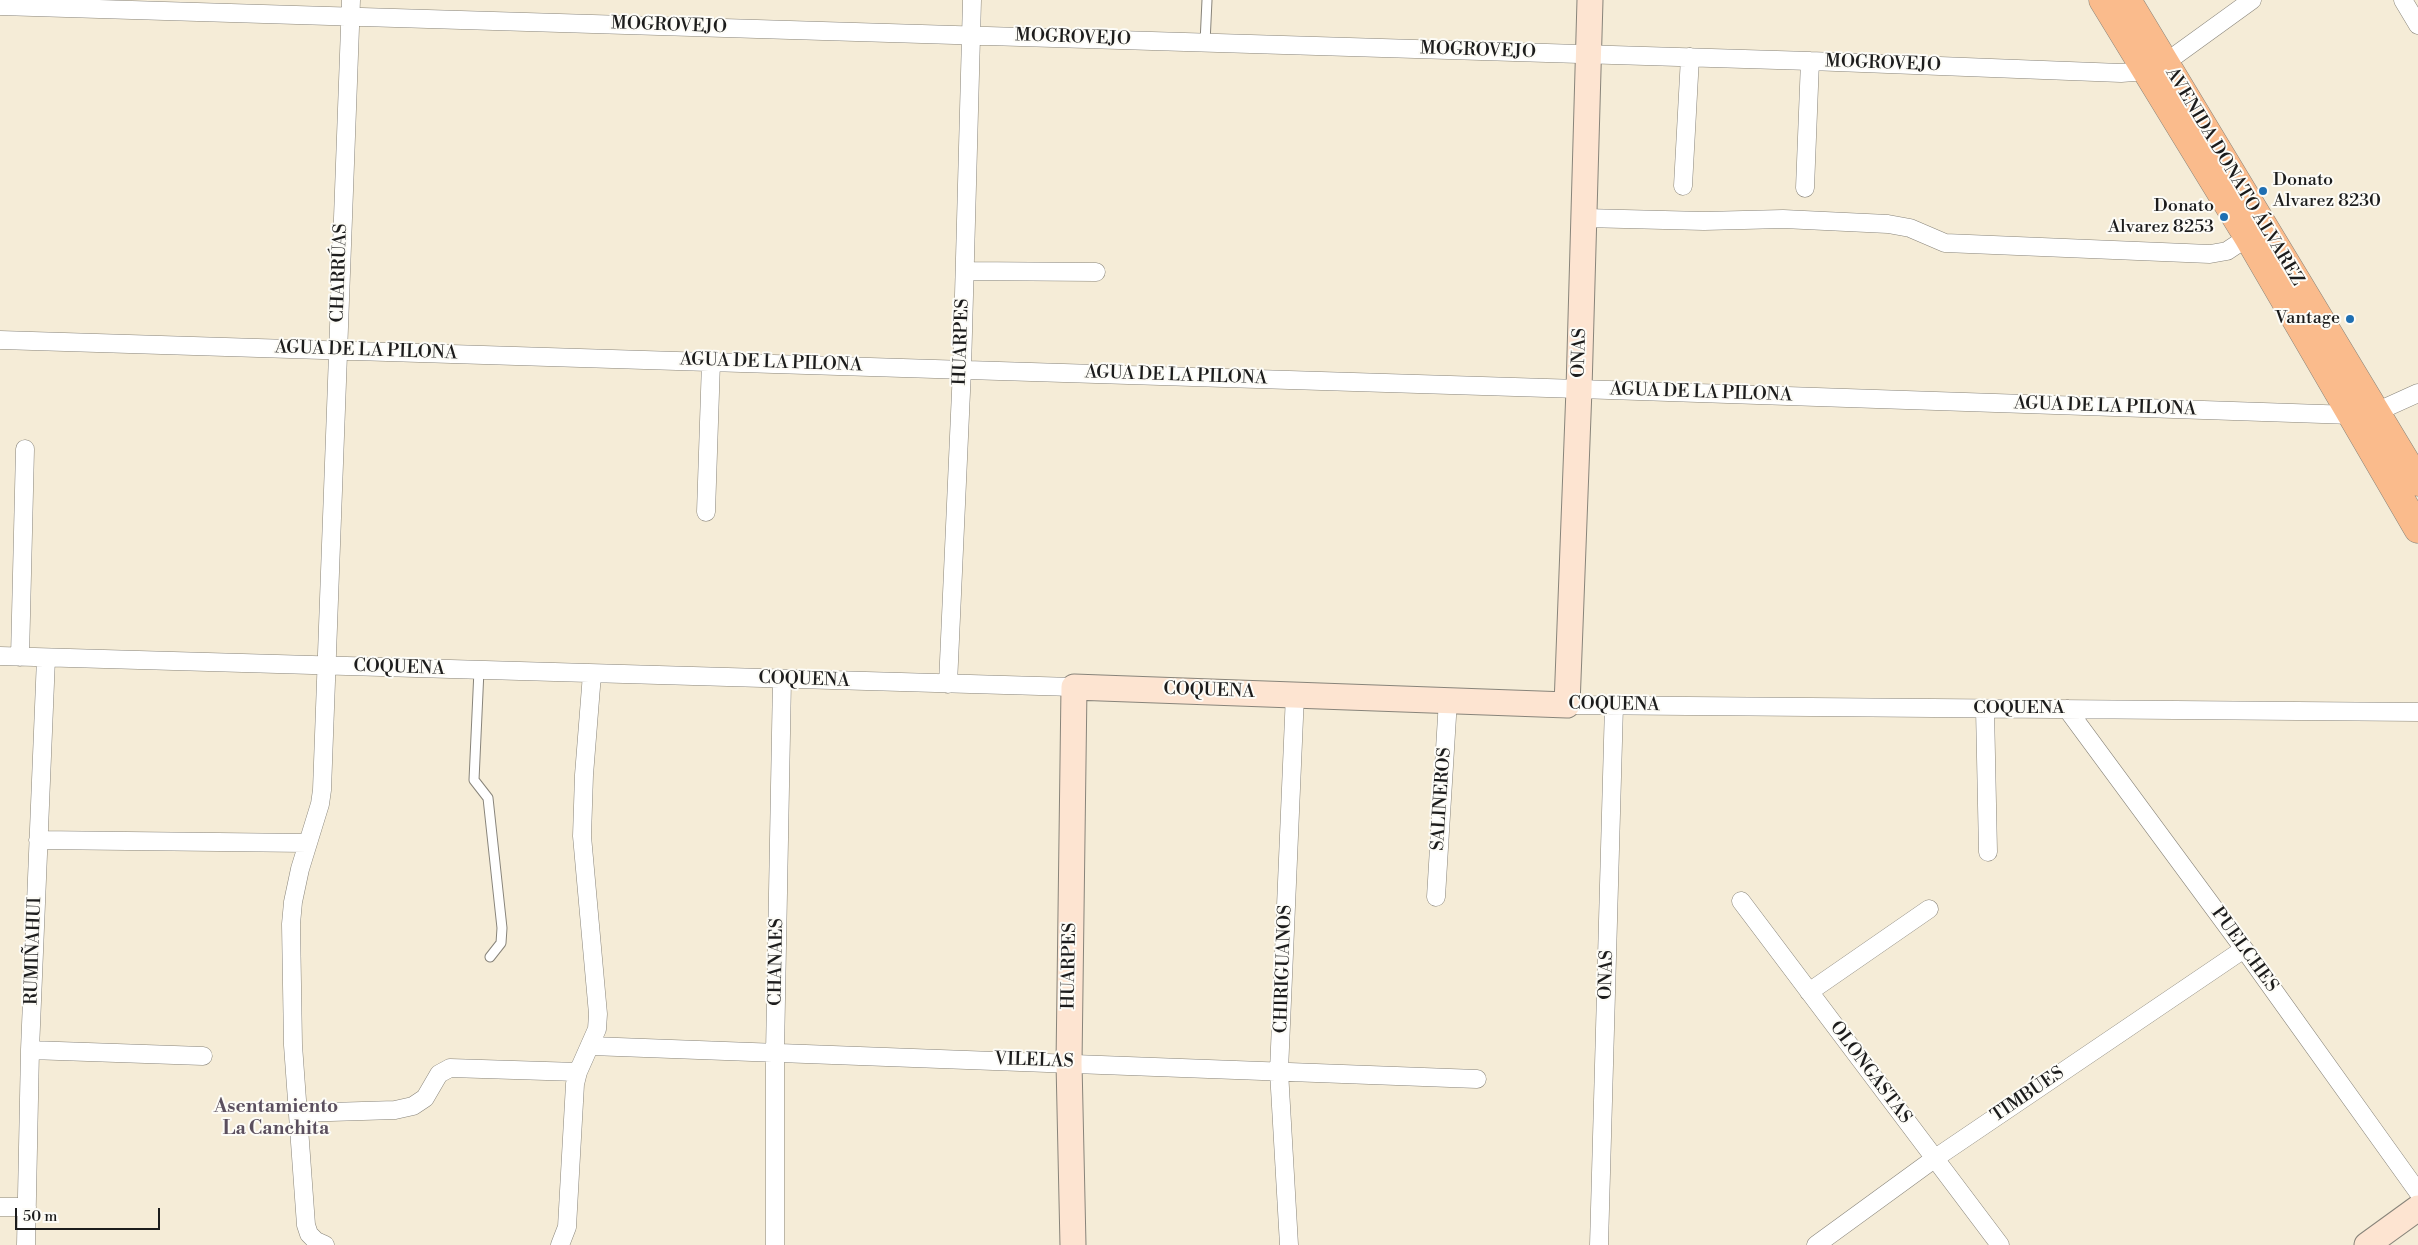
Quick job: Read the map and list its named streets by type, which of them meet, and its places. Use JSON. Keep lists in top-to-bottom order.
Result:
{
  "streets": {
    "main road": [
      "AVENIDA DONATO ÁLVAREZ",
      "HUARPES",
      "ONAS",
      "COQUENA"
    ],
    "street": [
      "MOGROVEJO",
      "CHARRÚAS",
      "AGUA DE LA PILONA",
      "SALINEROS",
      "PUELCHES",
      "RUMIÑAHUI",
      "CHANAES",
      "CHIRIGUANOS",
      "VILELAS",
      "OLONGASTAS",
      "TIMBÚES"
    ]
  },
  "crossings": [
    ["MOGROVEJO", "AVENIDA DONATO ÁLVAREZ"],
    ["MOGROVEJO", "CHARRÚAS"],
    ["MOGROVEJO", "HUARPES"],
    ["MOGROVEJO", "ONAS"],
    ["AVENIDA DONATO ÁLVAREZ", "AGUA DE LA PILONA"],
    ["CHARRÚAS", "AGUA DE LA PILONA"],
    ["CHARRÚAS", "COQUENA"],
    ["HUARPES", "AGUA DE LA PILONA"],
    ["HUARPES", "COQUENA"],
    ["HUARPES", "VILELAS"],
    ["AGUA DE LA PILONA", "ONAS"],
    ["ONAS", "COQUENA"],
    ["COQUENA", "SALINEROS"],
    ["COQUENA", "PUELCHES"],
    ["COQUENA", "RUMIÑAHUI"],
    ["COQUENA", "CHANAES"],
    ["COQUENA", "CHIRIGUANOS"],
    ["PUELCHES", "TIMBÚES"],
    ["CHANAES", "VILELAS"],
    ["CHIRIGUANOS", "VILELAS"],
    ["OLONGASTAS", "TIMBÚES"]
  ],
  "districts": ["Asentamiento La Canchita"],
  "places": ["Donato Alvarez 8230", "Donato Alvarez 8253", "Vantage"],
  "scale_bar": "50 m"
}
